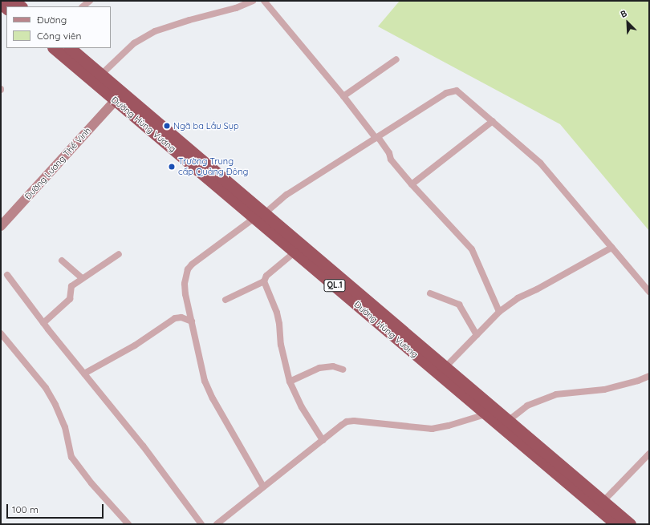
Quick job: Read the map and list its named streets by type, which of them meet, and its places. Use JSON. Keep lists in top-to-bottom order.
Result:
{
  "streets": {
    "highway": ["Đường Hùng Vương", "QL.1"],
    "street": ["Đường Lương Thế Vinh"]
  },
  "crossings": [
    ["Đường Hùng Vương", "Đường Lương Thế Vinh"]
  ],
  "places": ["Ngã ba Lầu Sụp", "Trường Trung cấp Quảng Đông"],
  "legend": ["Đường", "Công viên"],
  "scale_bar": "100 m",
  "north": "top left"
}
